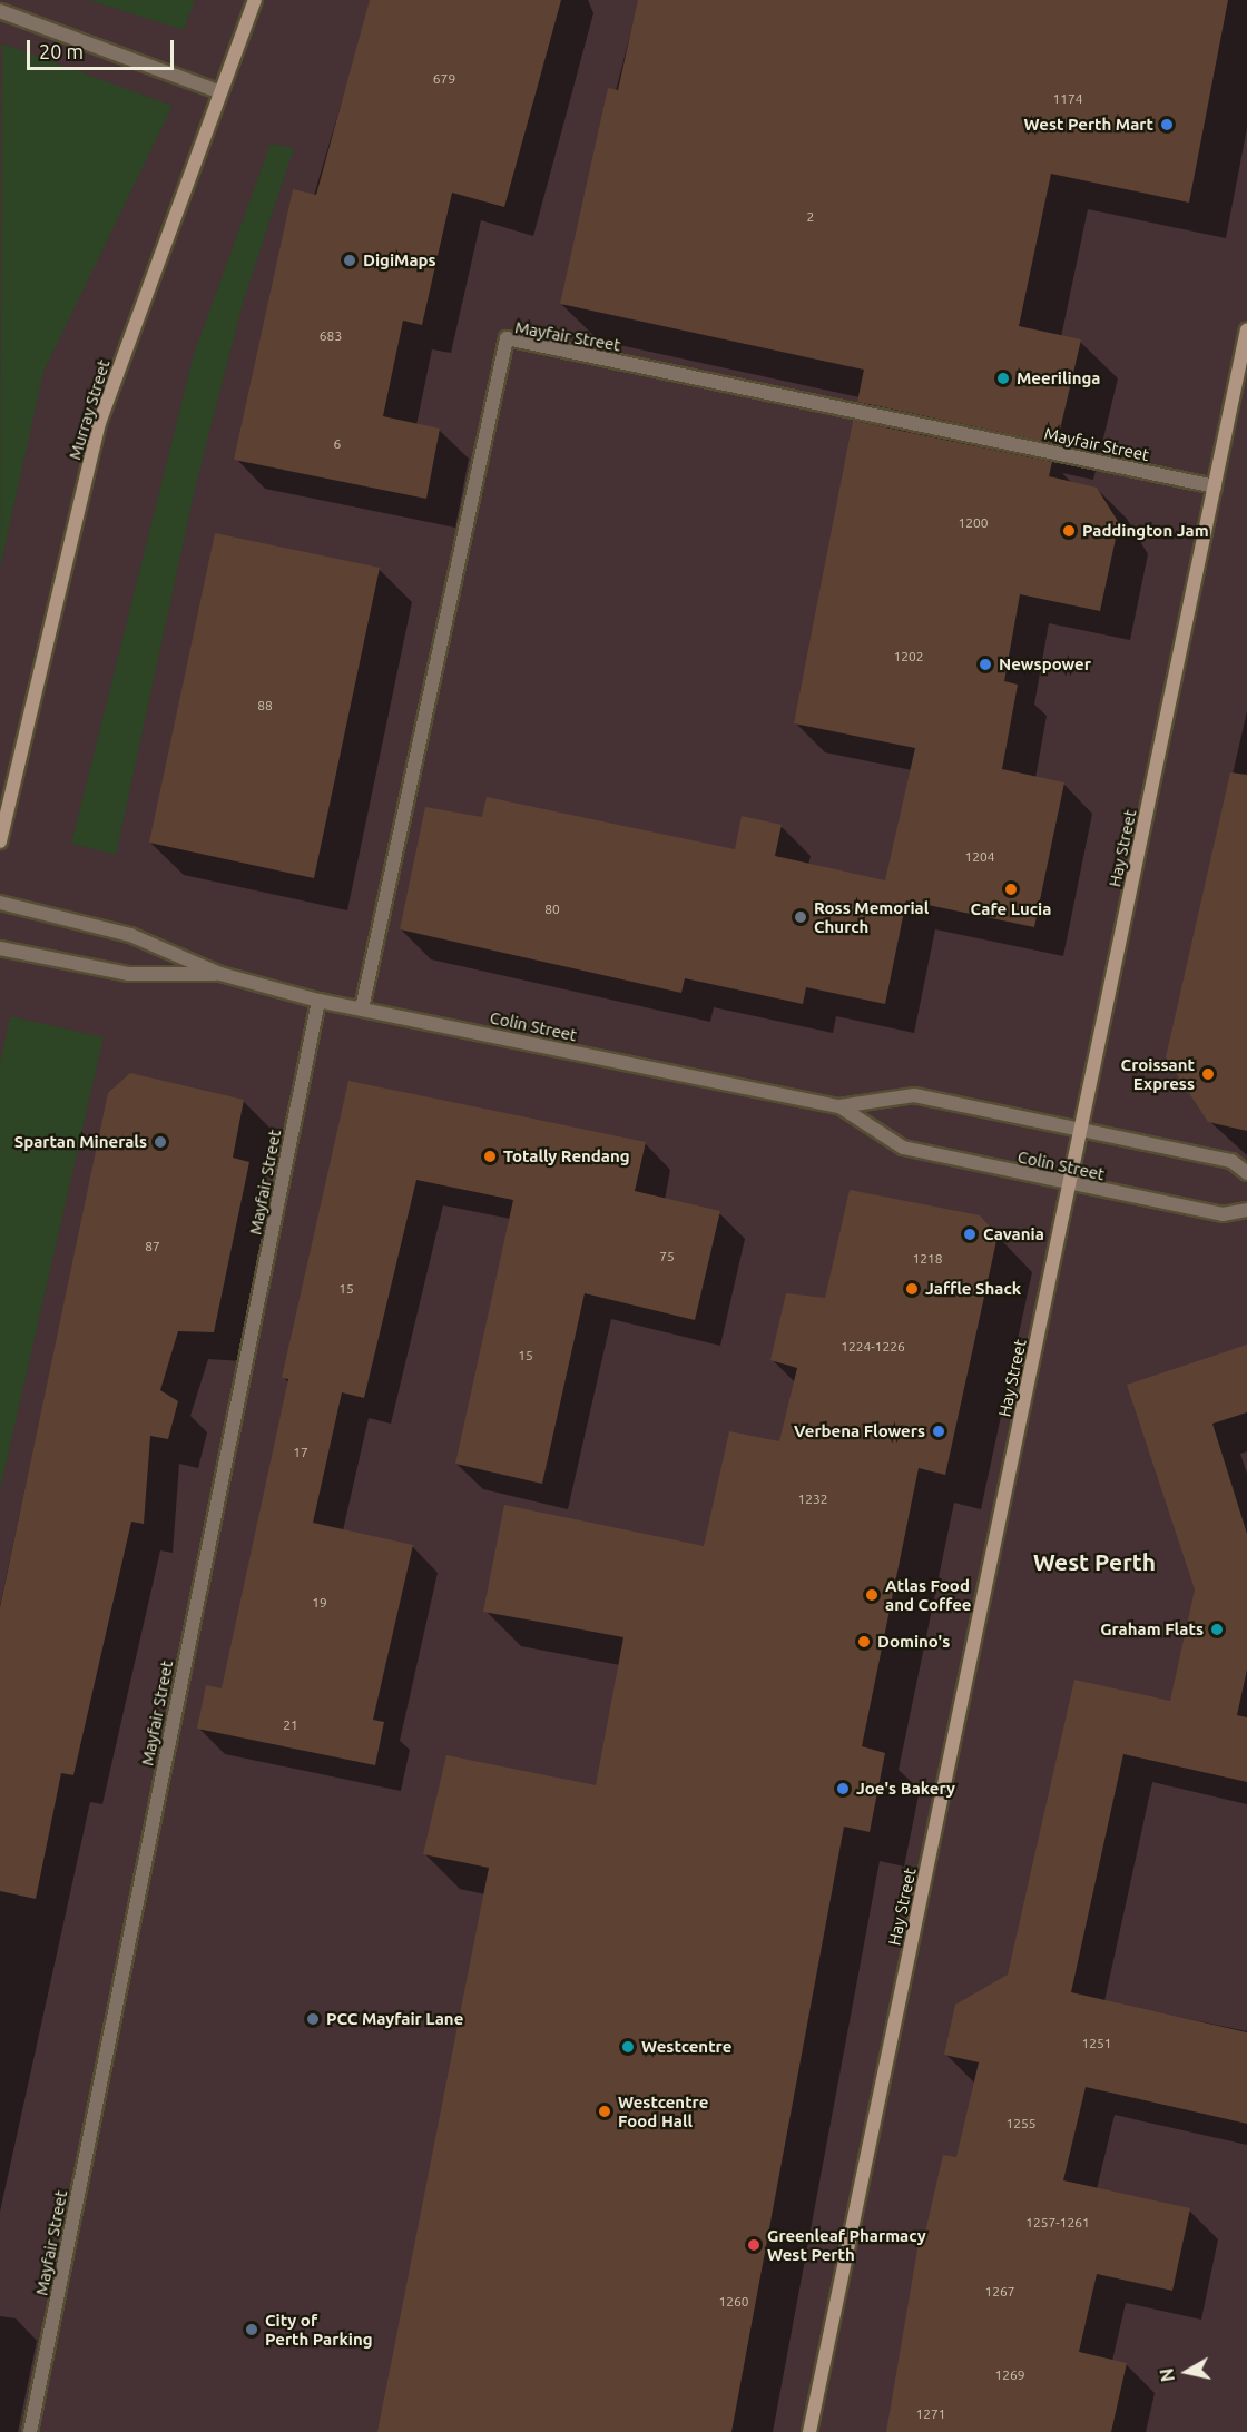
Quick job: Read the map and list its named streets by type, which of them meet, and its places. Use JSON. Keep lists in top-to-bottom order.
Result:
{
  "streets": {
    "main road": ["Murray Street", "Hay Street"],
    "street": ["Mayfair Street", "Colin Street"]
  },
  "crossings": [
    ["Mayfair Street", "Hay Street"],
    ["Mayfair Street", "Colin Street"],
    ["Hay Street", "Colin Street"]
  ],
  "districts": ["West Perth"],
  "places": [
    "West Perth Mart",
    "DigiMaps",
    "Meerilinga",
    "Paddington Jam",
    "Newspower",
    "Cafe Lucia",
    "Ross Memorial Church",
    "Croissant Express",
    "Spartan Minerals",
    "Totally Rendang",
    "Cavania",
    "Jaffle Shack",
    "Verbena Flowers",
    "Atlas Food and Coffee",
    "Graham Flats",
    "Domino's",
    "Joe's Bakery",
    "PCC Mayfair Lane",
    "Westcentre",
    "Westcentre Food Hall",
    "Greenleaf Pharmacy West Perth",
    "City of Perth Parking"
  ],
  "house_numbers": [
    "679",
    "1174",
    "2",
    "683",
    "6",
    "1200",
    "1202",
    "88",
    "1204",
    "80",
    "87",
    "75",
    "1218",
    "15",
    "1224-1226",
    "15",
    "17",
    "1232",
    "19",
    "21",
    "1251",
    "1255",
    "1257-1261",
    "1267",
    "1260",
    "1269",
    "1271"
  ],
  "scale_bar": "20 m",
  "north": "left"
}
